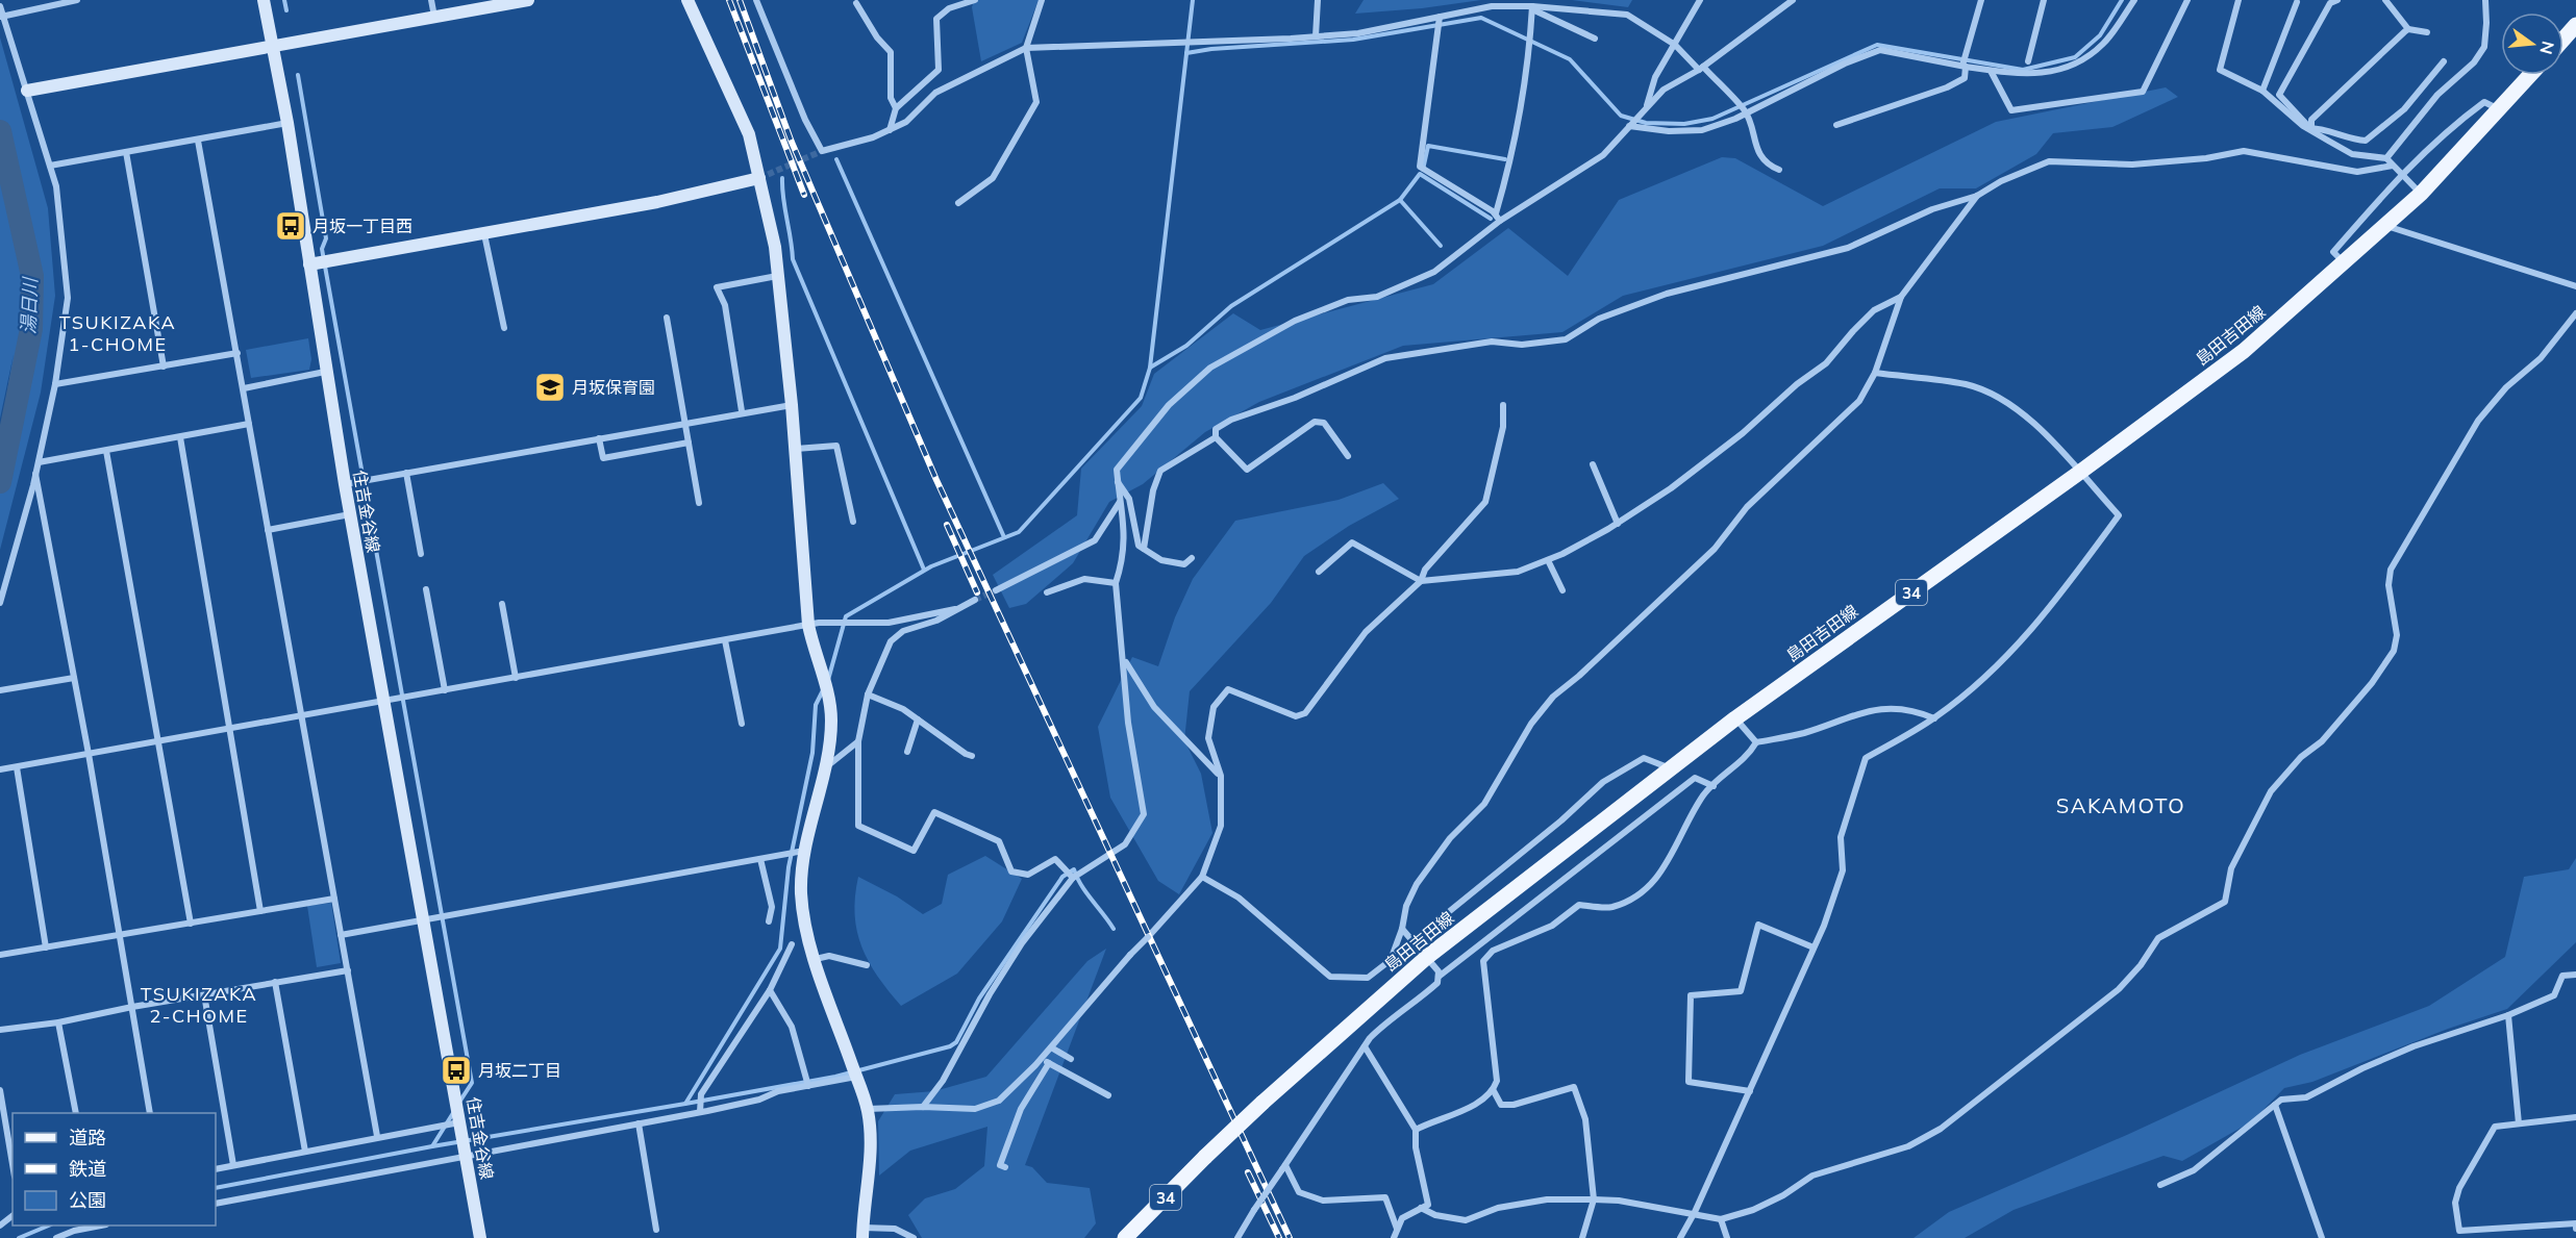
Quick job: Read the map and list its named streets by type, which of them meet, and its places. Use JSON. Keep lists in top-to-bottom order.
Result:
{
  "streets": {
    "main road": ["島田吉田線", "34"],
    "street": ["住吉金谷線"]
  },
  "districts": ["TSUKIZAKA 1-CHOME", "SAKAMOTO", "TSUKIZAKA 2-CHOME"],
  "water": ["湯日川"],
  "places": {
    "bus stop": ["月坂一丁目西", "月坂二丁目"],
    "school or university": ["月坂保育園"]
  },
  "legend": ["道路", "鉄道", "公園"],
  "north": "right"
}
